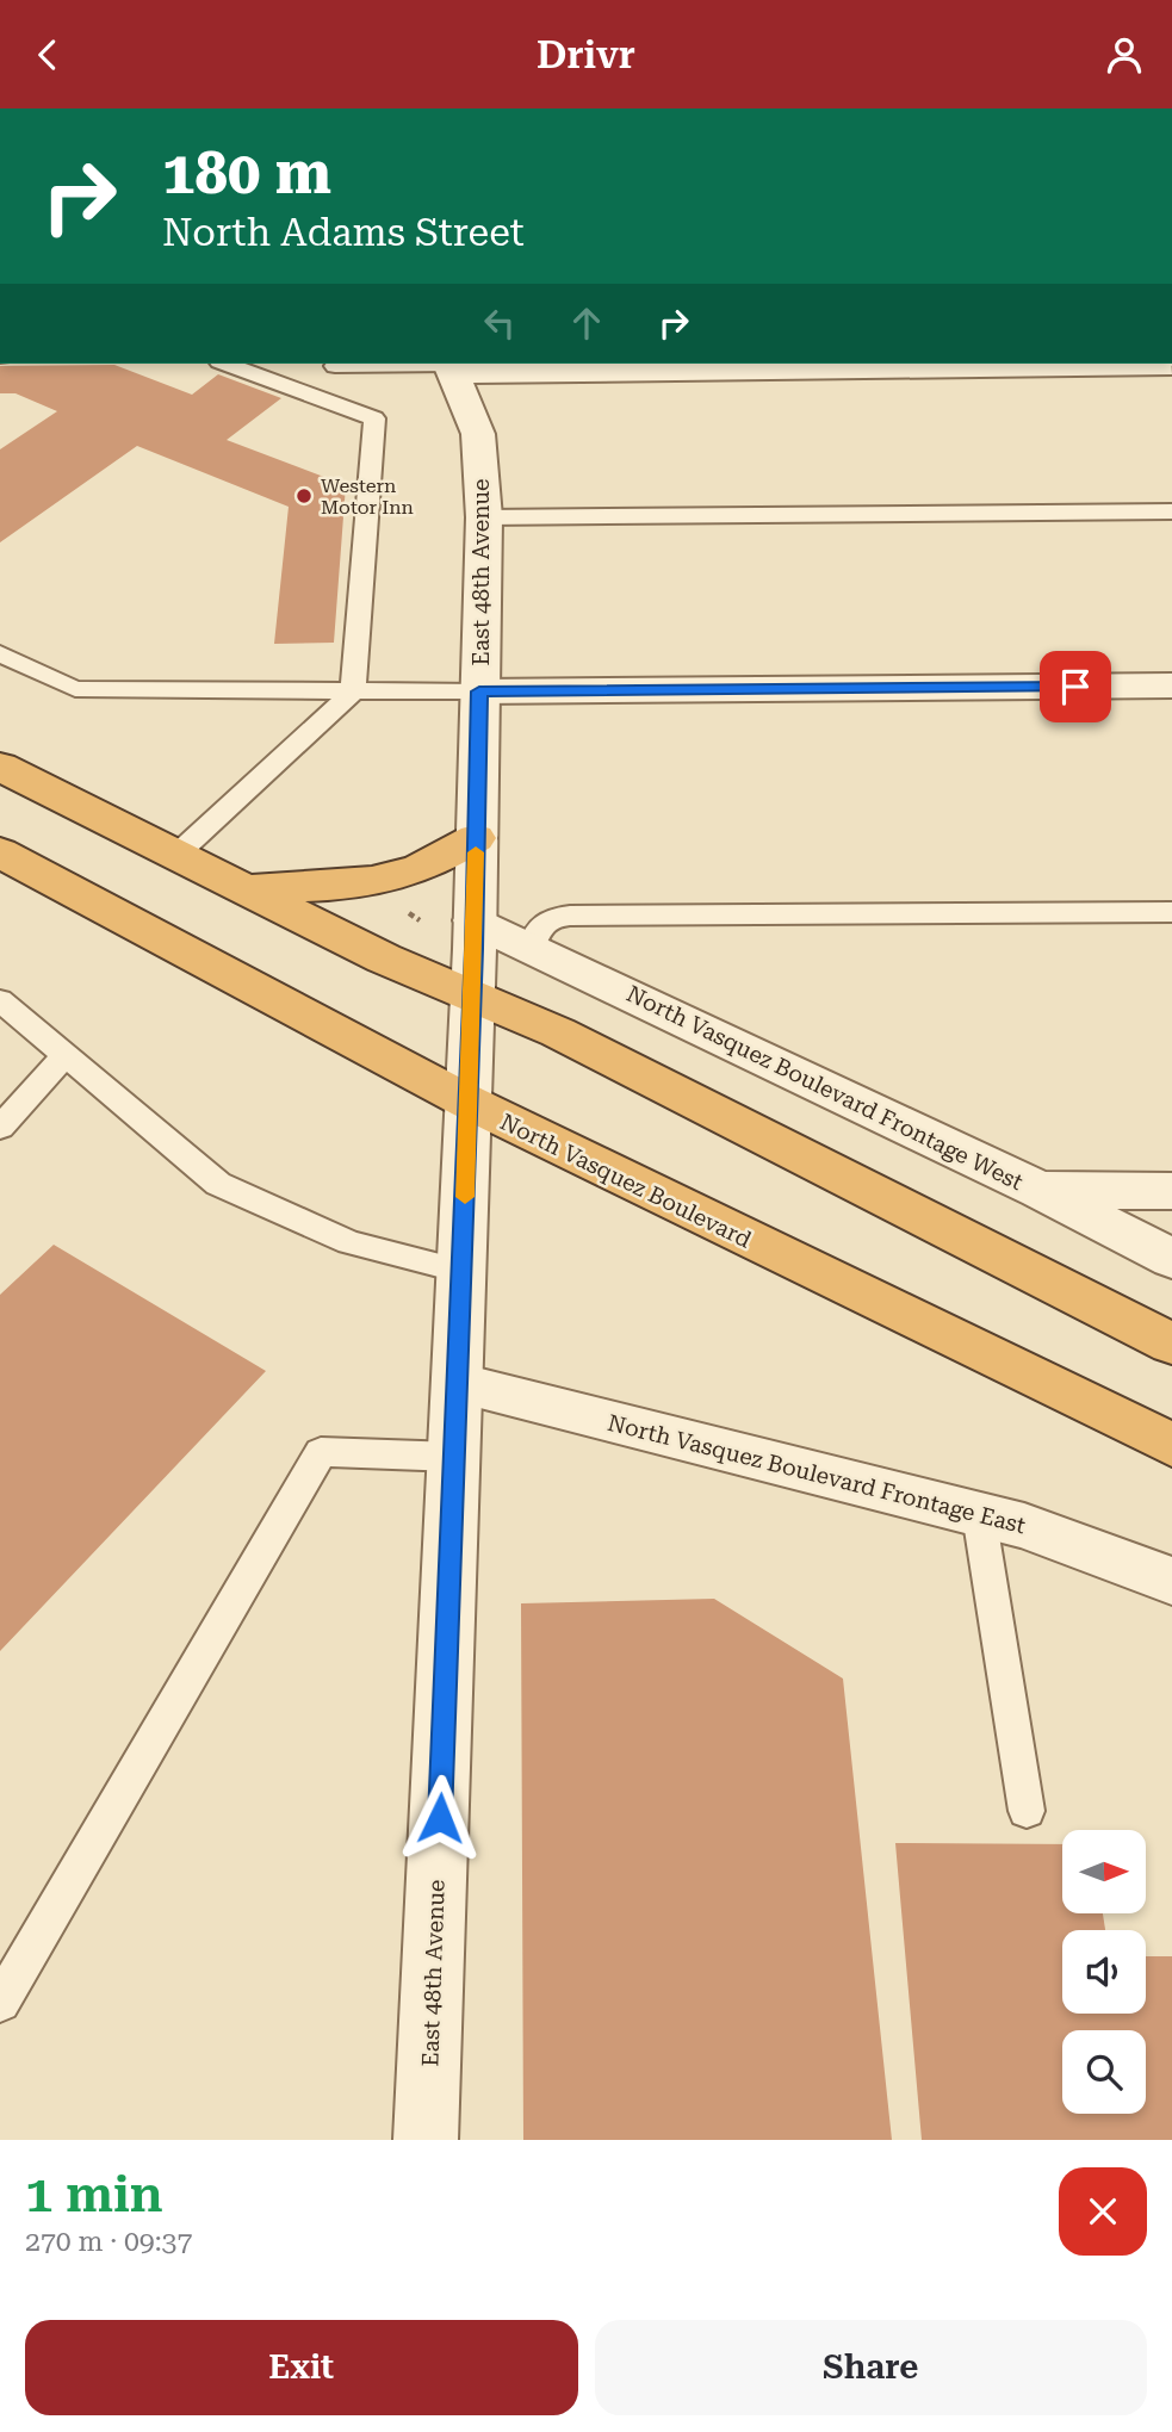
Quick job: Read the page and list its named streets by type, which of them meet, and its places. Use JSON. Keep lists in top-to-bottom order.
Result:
{
  "streets": {
    "highway": ["North Vasquez Boulevard"],
    "street": ["East 48th Avenue", "North Vasquez Boulevard Frontage West", "North Vasquez Boulevard Frontage East"]
  },
  "crossings": [
    ["East 48th Avenue", "North Vasquez Boulevard Frontage West"],
    ["East 48th Avenue", "North Vasquez Boulevard"],
    ["East 48th Avenue", "North Vasquez Boulevard Frontage East"]
  ],
  "places": ["Western Motor Inn"],
  "north": "right",
  "page": {
    "header": "Drivr",
    "turn": ["180 m", "North Adams Street"],
    "heading": ["1 min", "270 m · 09:37"],
    "buttons": ["Exit", "Share"]
  }
}
